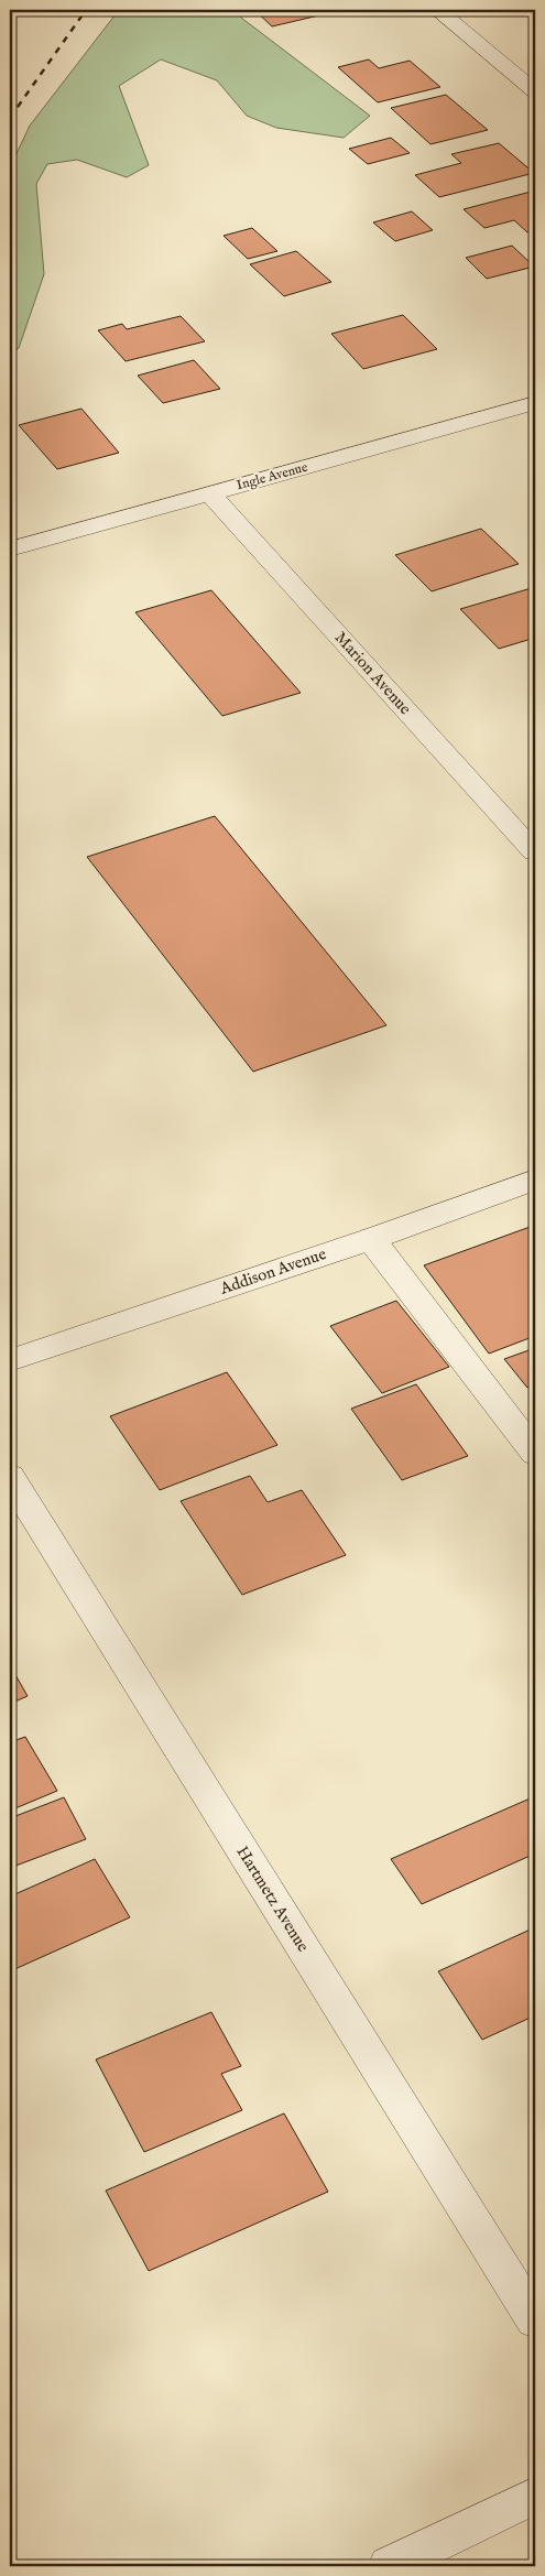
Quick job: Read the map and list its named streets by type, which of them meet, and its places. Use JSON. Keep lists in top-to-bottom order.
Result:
{
  "streets": {
    "street": [
      "Ingle Avenue",
      "Marion Avenue",
      "Addison Avenue",
      "Hartmetz Avenue"
    ]
  },
  "crossings": [
    ["Ingle Avenue", "Marion Avenue"]
  ]
}
